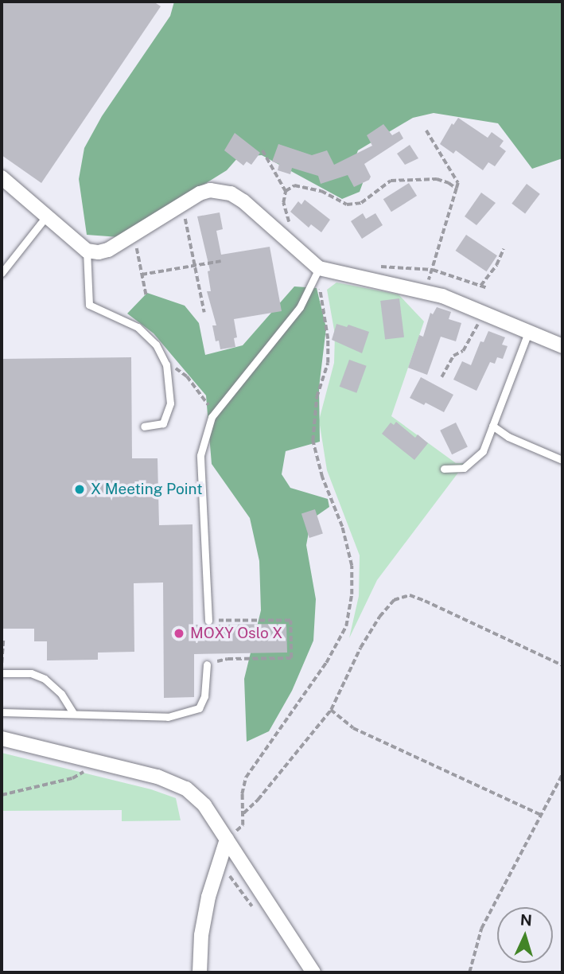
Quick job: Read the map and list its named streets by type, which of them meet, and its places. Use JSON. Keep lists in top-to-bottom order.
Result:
{
  "places": ["X Meeting Point", "MOXY Oslo X"],
  "north": "top"
}
